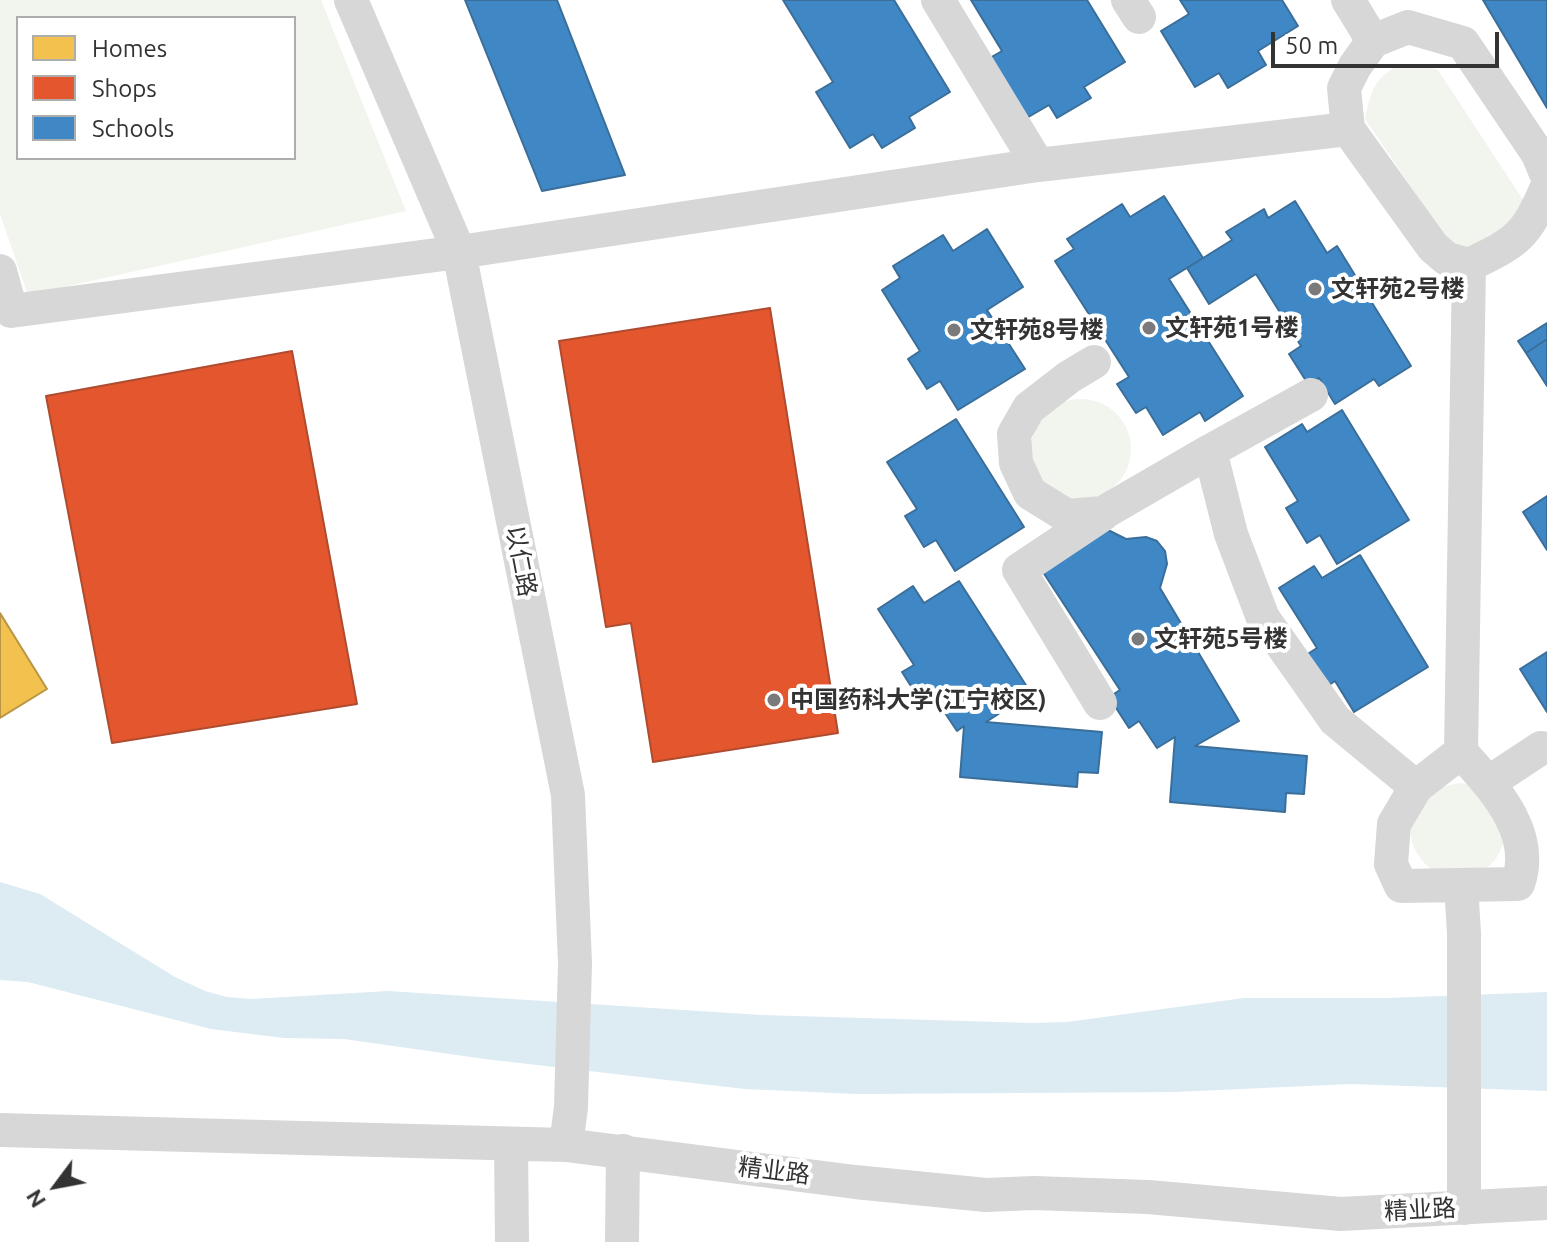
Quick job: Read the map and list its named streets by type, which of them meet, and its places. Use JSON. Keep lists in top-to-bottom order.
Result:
{
  "streets": {
    "street": ["以仁路", "精业路"]
  },
  "crossings": [
    ["以仁路", "精业路"]
  ],
  "places": [
    "文轩苑2号楼",
    "文轩苑1号楼",
    "文轩苑8号楼",
    "文轩苑5号楼",
    "中国药科大学(江宁校区)"
  ],
  "legend": ["Homes", "Shops", "Schools"],
  "scale_bar": "50 m",
  "north": "bottom left"
}
